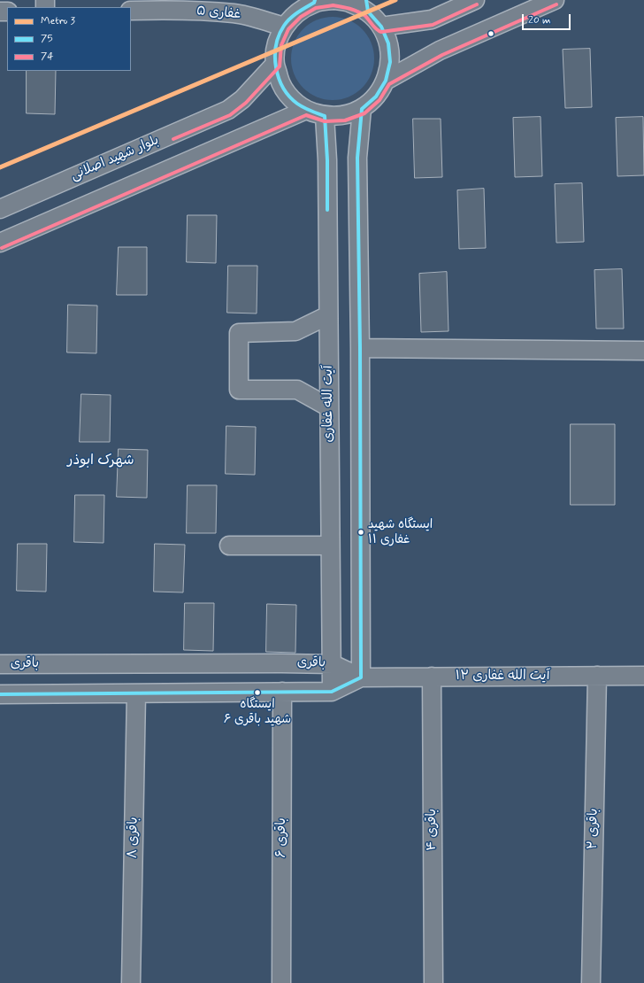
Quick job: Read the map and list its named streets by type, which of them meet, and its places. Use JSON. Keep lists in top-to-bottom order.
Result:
{
  "streets": {
    "street": [
      "غفاری ۵",
      "بلوار شهید اصلانی",
      "آیت الله غفاری",
      "باقری",
      "آیت الله غفاری ۱۲",
      "باقری ۲",
      "باقری ۴",
      "باقری ۸",
      "باقری ۶"
    ]
  },
  "crossings": [
    ["غفاری ۵", "بلوار شهید اصلانی"],
    ["غفاری ۵", "آیت الله غفاری"],
    ["بلوار شهید اصلانی", "آیت الله غفاری"],
    ["آیت الله غفاری", "باقری"],
    ["باقری", "آیت الله غفاری ۱۲"],
    ["آیت الله غفاری ۱۲", "باقری ۲"],
    ["آیت الله غفاری ۱۲", "باقری ۴"]
  ],
  "districts": ["شهرک ابوذر"],
  "places": ["ایستگاه شهید غفاری ۱۱", "ایستگاه شهید باقری ۶"],
  "lines": ["metro line 3", "transit line 75", "transit line 74"],
  "legend": ["Metro 3", "75", "74"],
  "scale_bar": "20 m"
}
